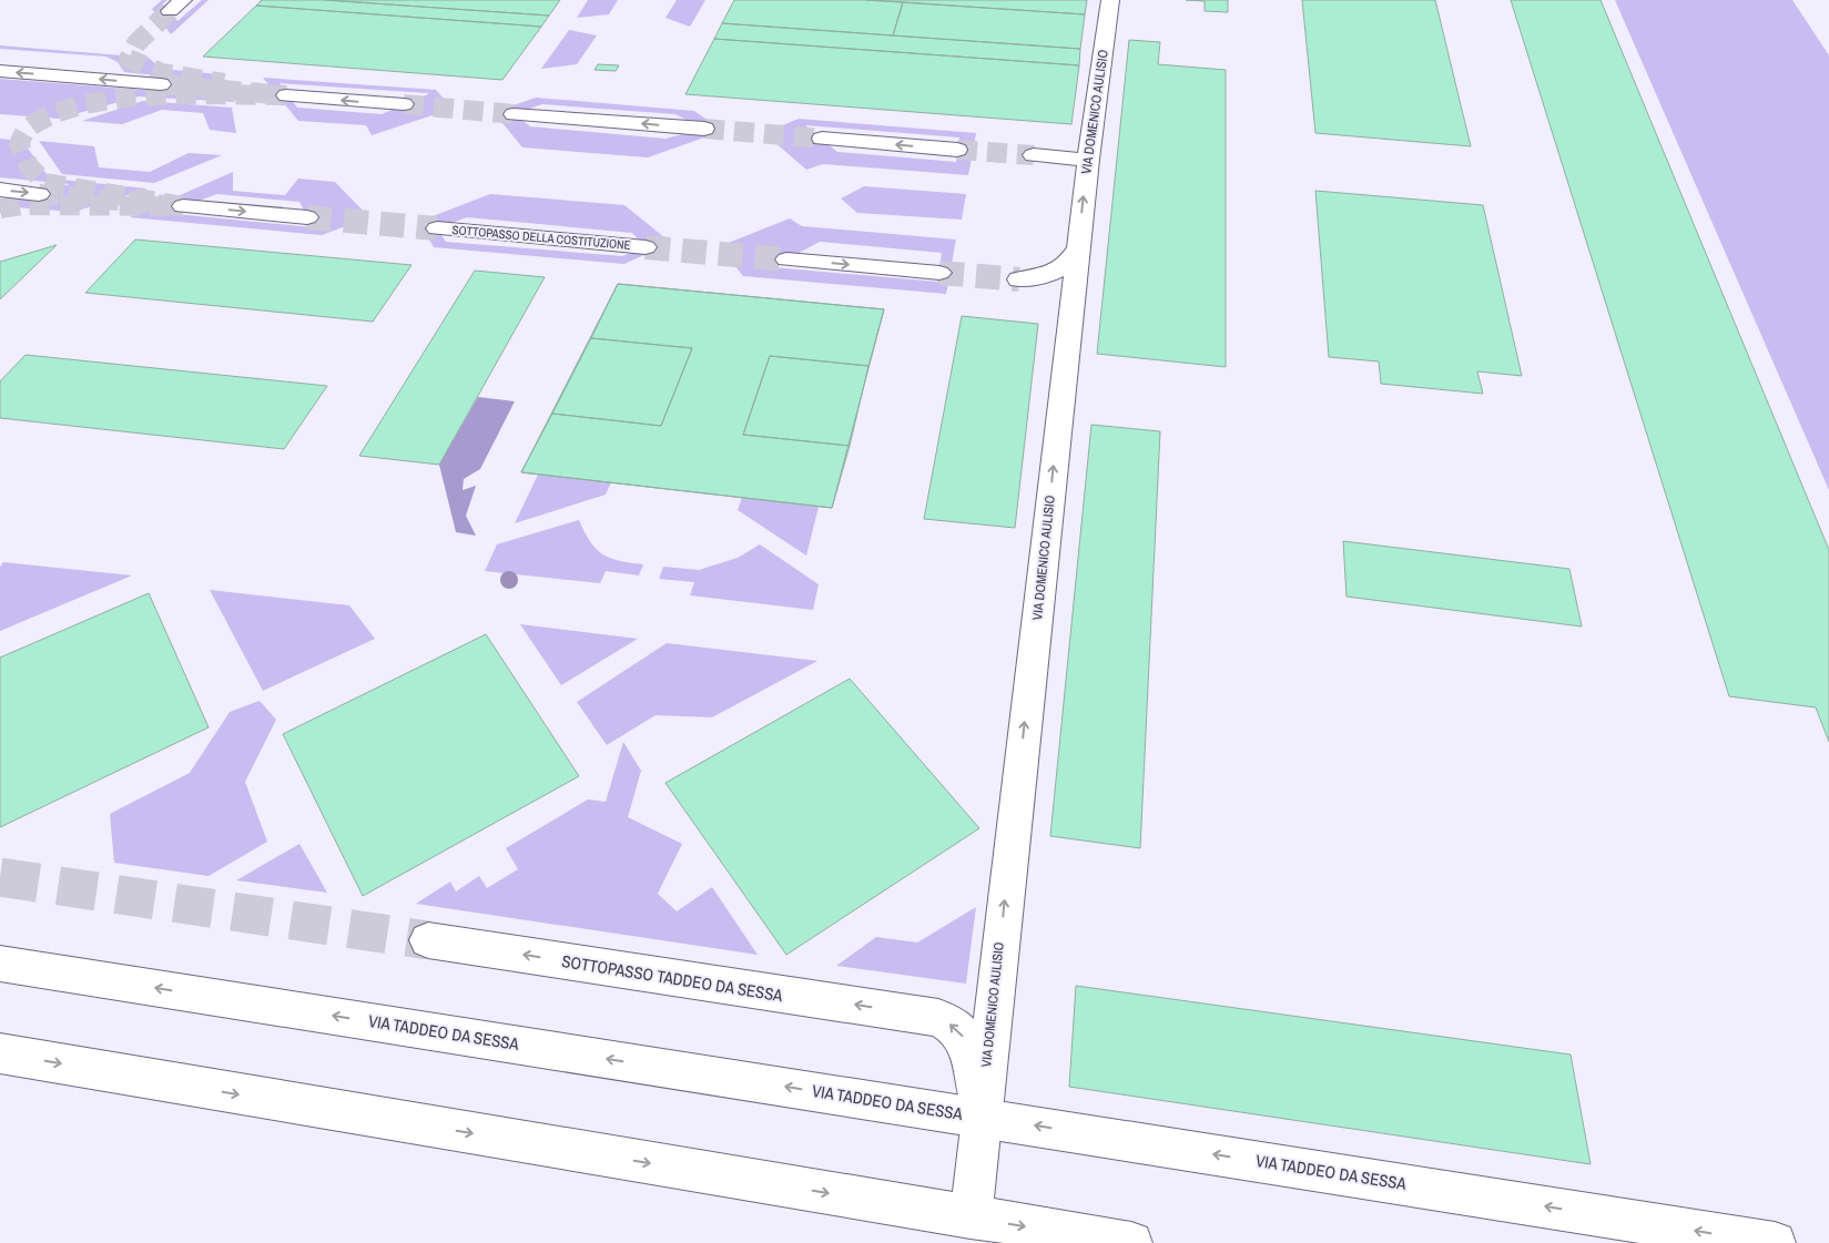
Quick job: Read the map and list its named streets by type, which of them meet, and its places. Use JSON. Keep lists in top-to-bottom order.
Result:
{
  "streets": {
    "main road": [
      "VIA DOMENICO AULISIO",
      "SOTTOPASSO DELLA COSTITUZIONE",
      "SOTTOPASSO TADDEO DA SESSA",
      "VIA TADDEO DA SESSA"
    ]
  },
  "crossings": [
    ["VIA DOMENICO AULISIO", "SOTTOPASSO TADDEO DA SESSA"],
    ["VIA DOMENICO AULISIO", "VIA TADDEO DA SESSA"],
    ["SOTTOPASSO TADDEO DA SESSA", "VIA TADDEO DA SESSA"]
  ],
  "one_way": ["VIA DOMENICO AULISIO"]
}
